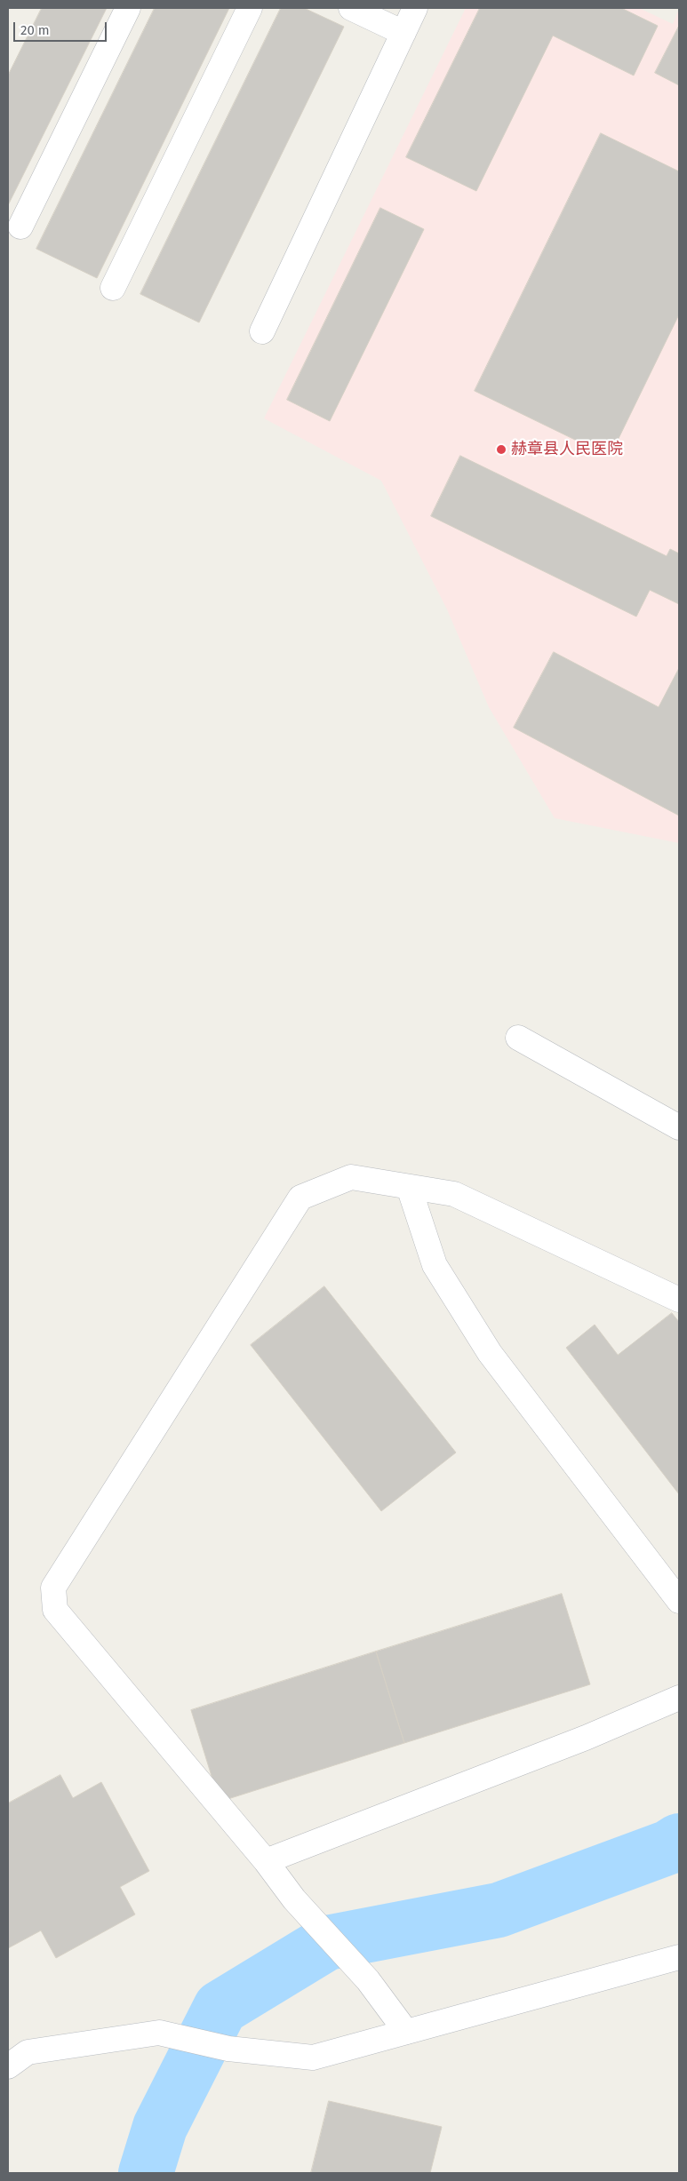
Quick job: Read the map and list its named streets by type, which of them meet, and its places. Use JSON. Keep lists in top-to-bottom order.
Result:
{
  "places": ["赫章县人民医院"],
  "scale_bar": "20 m"
}
